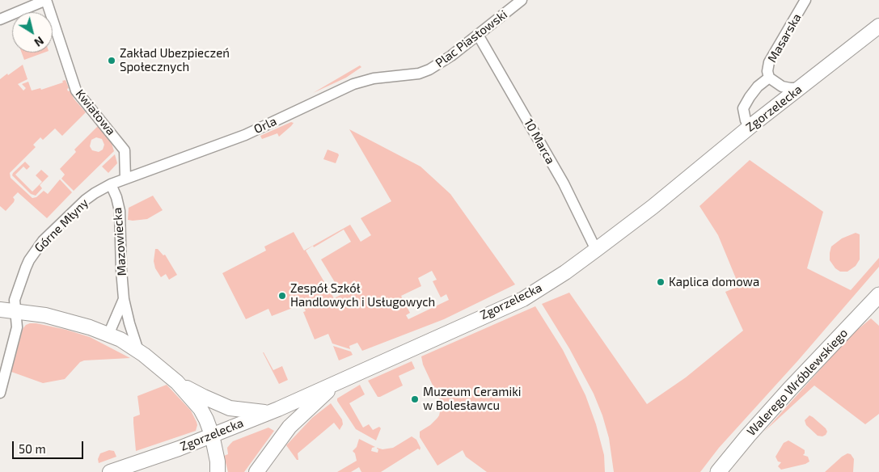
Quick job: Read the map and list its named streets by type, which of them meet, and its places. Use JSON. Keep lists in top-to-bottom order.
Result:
{
  "streets": {
    "main road": ["Walerego Wróblewskiego"],
    "street": [
      "Masarska",
      "Plac Piastowski",
      "Zgorzelecka",
      "Kwiatowa",
      "Orla",
      "10 Marca",
      "Górne Młyny",
      "Mazowiecka"
    ]
  },
  "crossings": [
    ["Masarska", "Zgorzelecka"],
    ["Plac Piastowski", "Orla"],
    ["Plac Piastowski", "10 Marca"],
    ["Zgorzelecka", "10 Marca"],
    ["Kwiatowa", "Orla"],
    ["Orla", "Górne Młyny"],
    ["Orla", "Mazowiecka"],
    ["Górne Młyny", "Mazowiecka"]
  ],
  "places": [
    "Zakład Ubezpieczeń Społecznych",
    "Kaplica domowa",
    "Zespół Szkół Handlowych i Usługowych",
    "Muzeum Ceramiki w Bolesławcu"
  ],
  "scale_bar": "50 m",
  "north": "bottom right"
}
